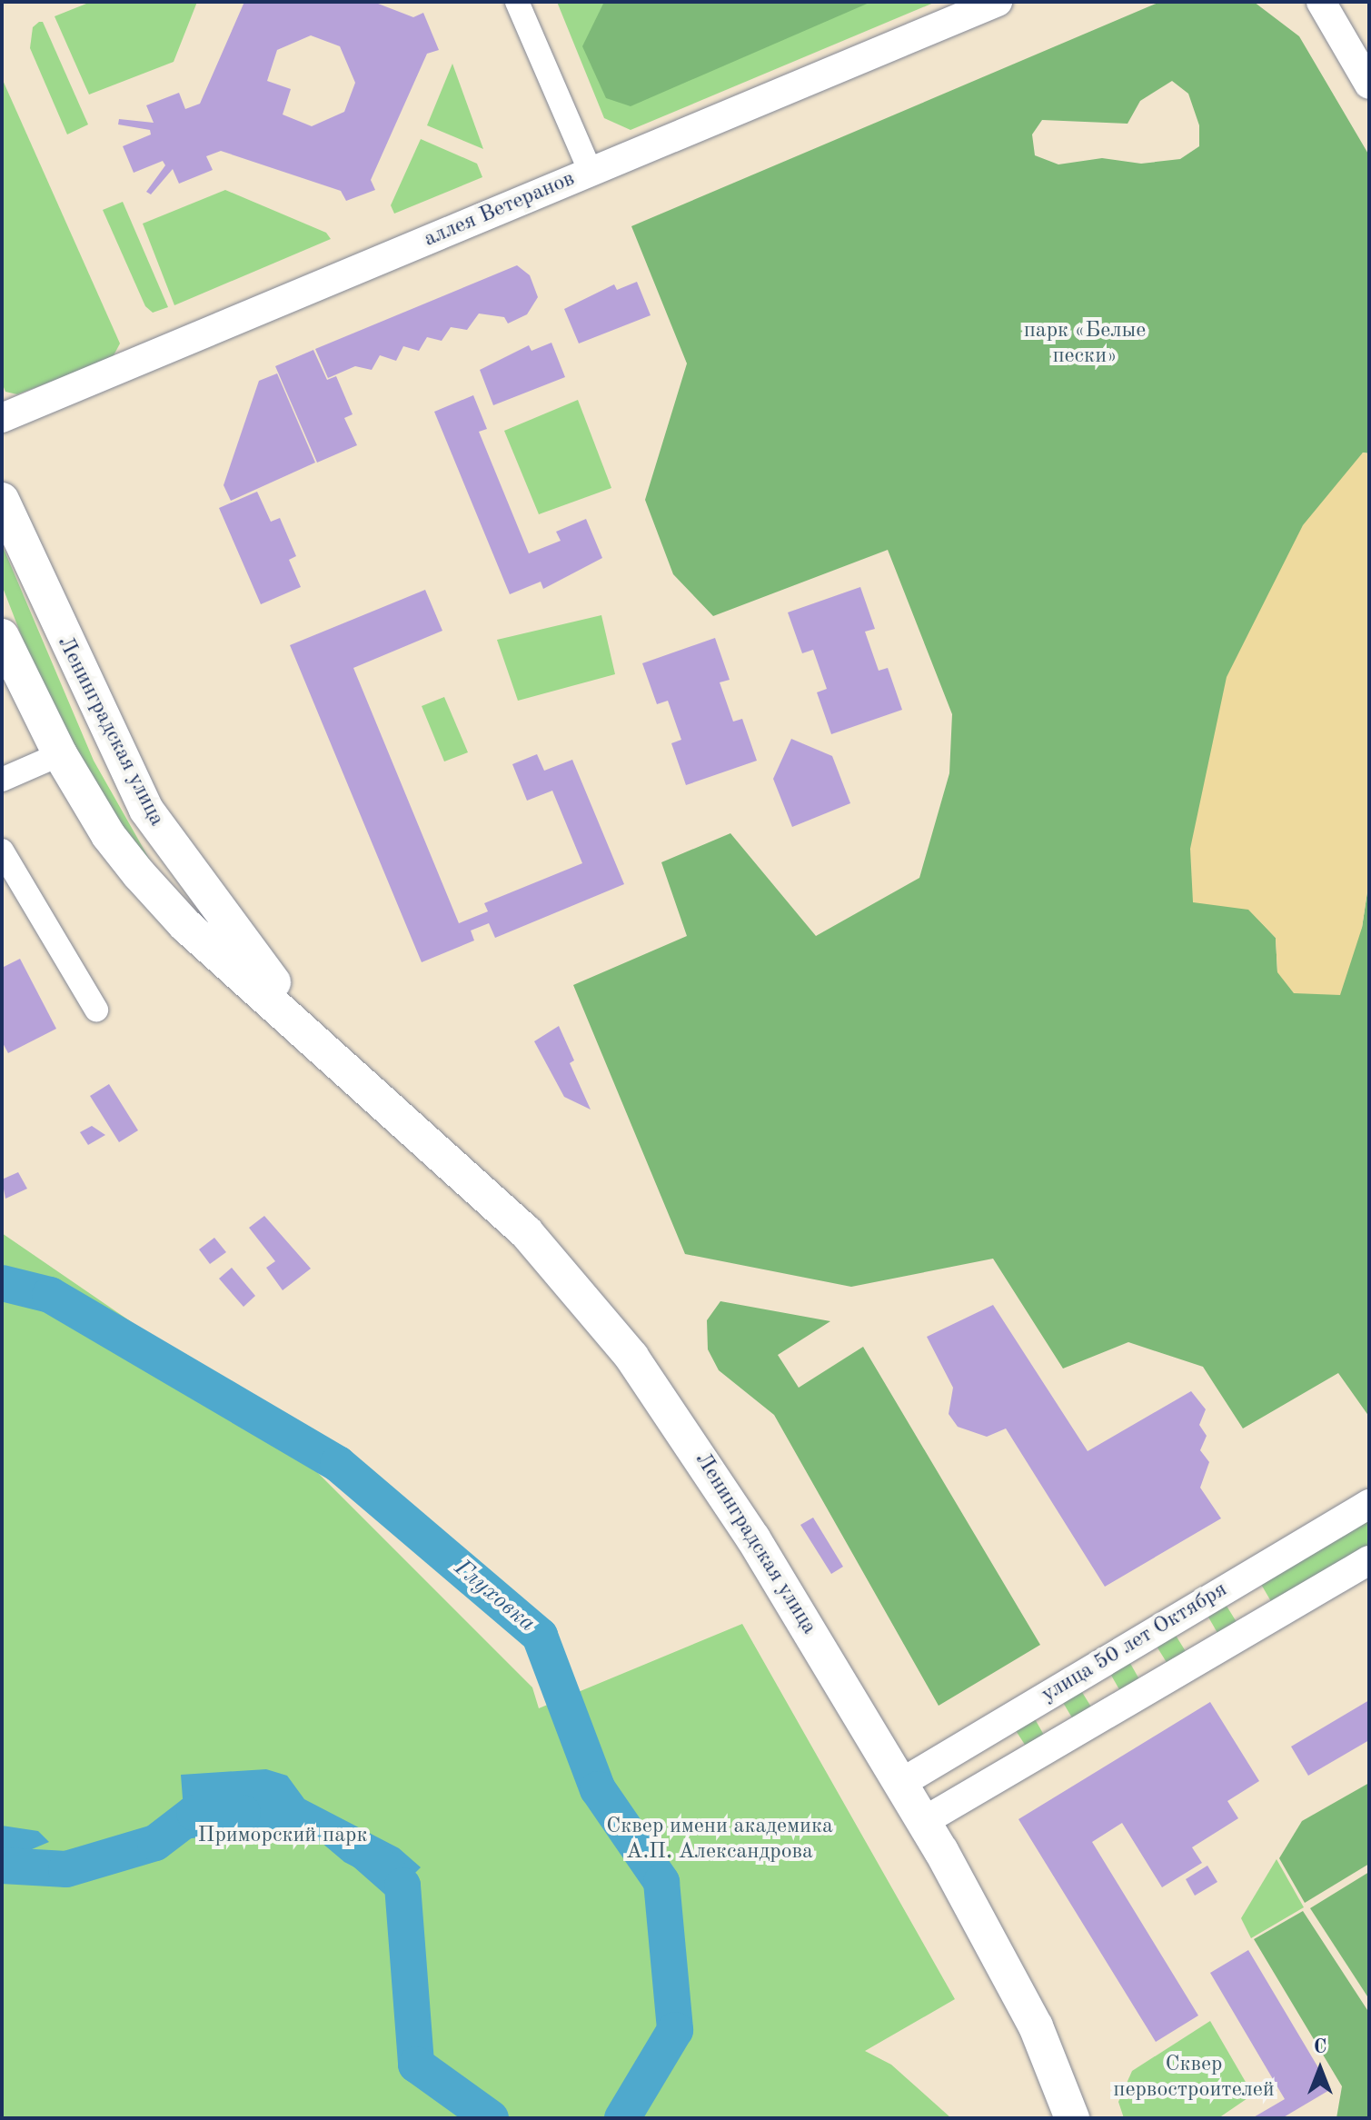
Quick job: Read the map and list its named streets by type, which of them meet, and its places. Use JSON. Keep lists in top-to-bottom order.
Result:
{
  "streets": {
    "main road": ["Ленинградская улица"],
    "street": ["аллея Ветеранов", "улица 50 лет Октября"]
  },
  "crossings": [
    ["Ленинградская улица", "улица 50 лет Октября"]
  ],
  "water": ["Глуховка"],
  "parks": [
    "парк «Белые пески»",
    "Сквер имени академика А.П. Александрова",
    "Приморский парк",
    "Сквер первостроителей"
  ],
  "north": "top"
}
